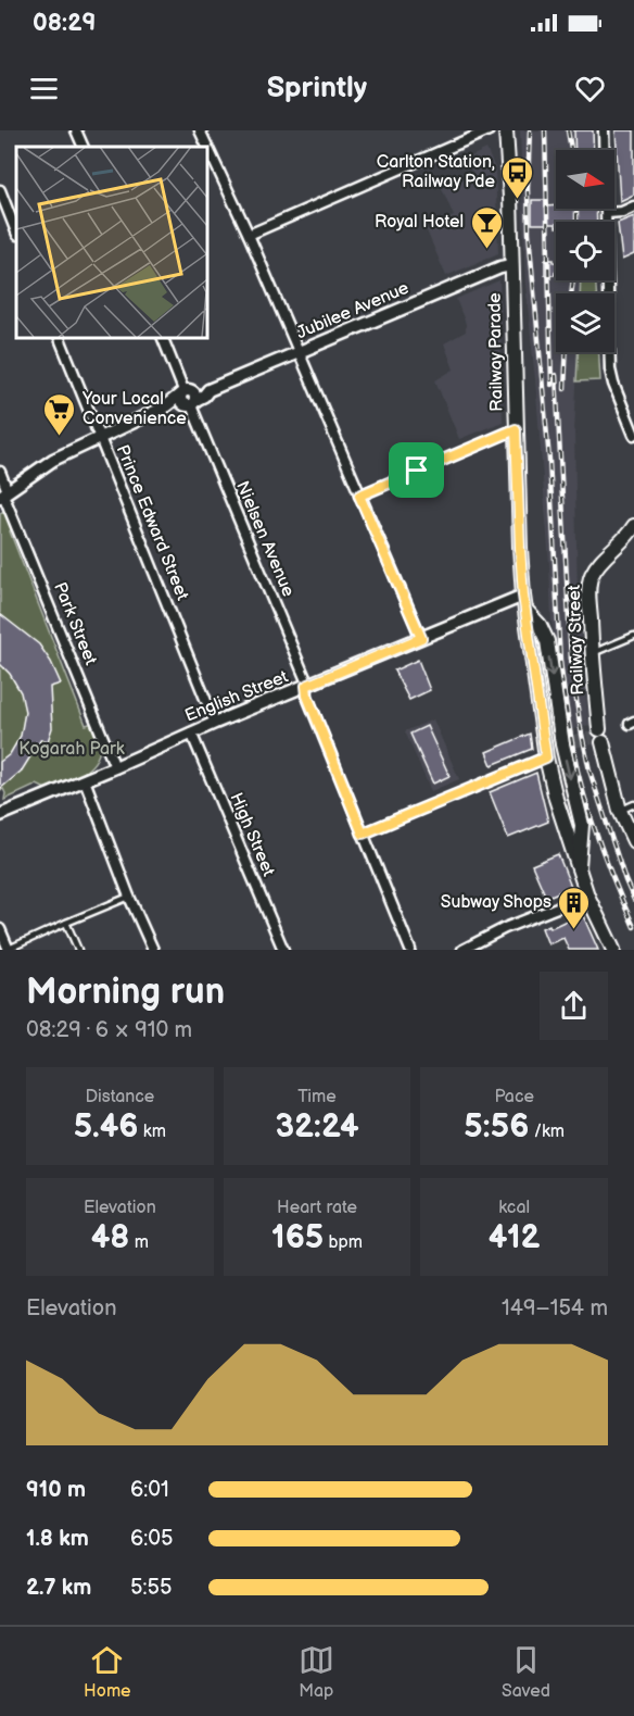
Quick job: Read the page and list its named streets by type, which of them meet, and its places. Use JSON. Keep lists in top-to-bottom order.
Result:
{
  "streets": {
    "main road": ["Railway Parade", "Railway Street"],
    "street": [
      "Jubilee Avenue",
      "Prince Edward Street",
      "Nielsen Avenue",
      "Park Street",
      "English Street",
      "High Street"
    ]
  },
  "crossings": [
    ["Jubilee Avenue", "Railway Parade"],
    ["Jubilee Avenue", "Nielsen Avenue"],
    ["Railway Parade", "English Street"],
    ["Prince Edward Street", "English Street"],
    ["Nielsen Avenue", "English Street"],
    ["Park Street", "English Street"],
    ["English Street", "High Street"]
  ],
  "parks": ["Kogarah Park"],
  "places": {
    "bus stop": ["Carlton Station, Railway Pde"],
    "bar": ["Royal Hotel"],
    "supermarket": ["Your Local Convenience"],
    "building": ["Subway Shops"]
  },
  "north": "right",
  "page": {
    "status": "08:29",
    "header": "Sprintly",
    "heading": ["Morning run", "08:29 · 6 × 910 m"],
    "stats": [
      ["Distance", "5.46 km"],
      ["Time", "32:24"],
      ["Pace", "5:56 /km"],
      ["Elevation", "48 m"],
      ["Heart rate", "165 bpm"],
      ["kcal", "412"]
    ],
    "chart": ["Elevation", "149–154 m"],
    "list": [
      {
        "name": "910 m",
        "note": "6:01"
      },
      {
        "name": "1.8 km",
        "note": "6:05"
      },
      {
        "name": "2.7 km",
        "note": "5:55"
      }
    ],
    "tabs": ["Home", "Map", "Saved"]
  }
}
